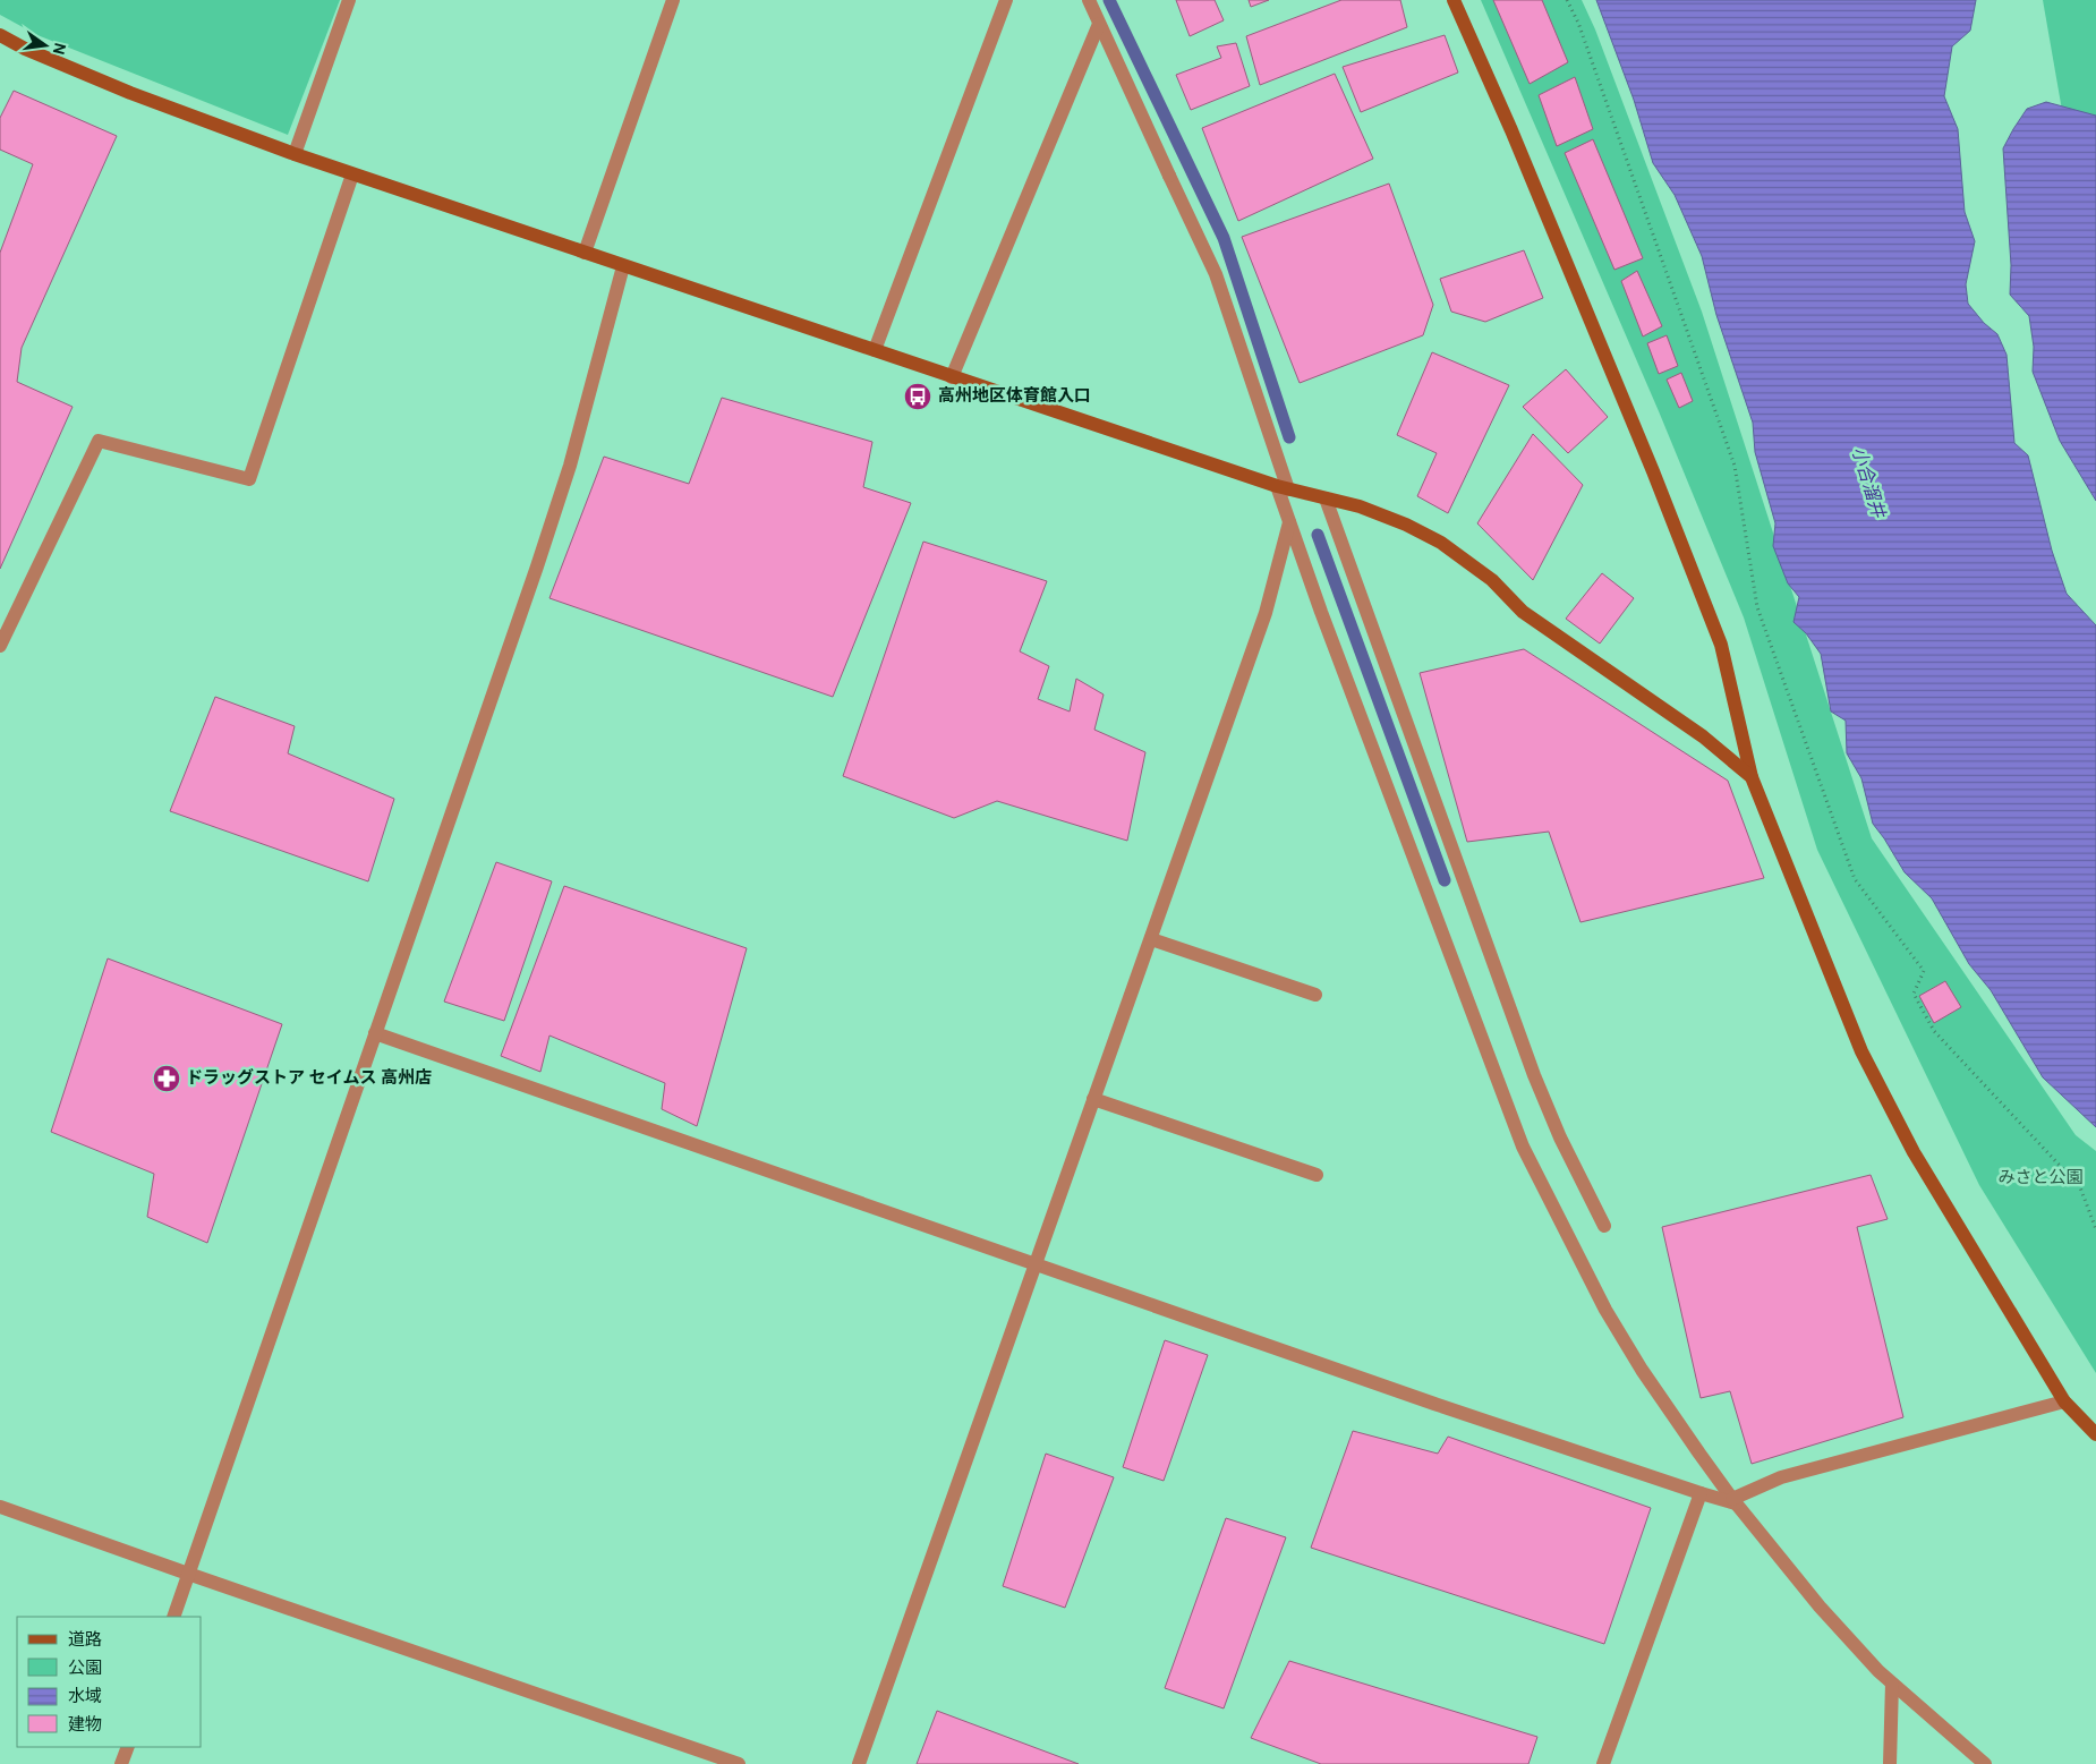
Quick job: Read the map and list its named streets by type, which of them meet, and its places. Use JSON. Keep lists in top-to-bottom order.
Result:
{
  "water": ["小合溜井"],
  "parks": ["みさと公園"],
  "places": {
    "bus stop": ["高州地区体育館入口"],
    "pharmacy": ["ドラッグストア セイムス 高州店"]
  },
  "legend": [
    "道路",
    "公園",
    "水域",
    "建物"
  ],
  "north": "right"
}
